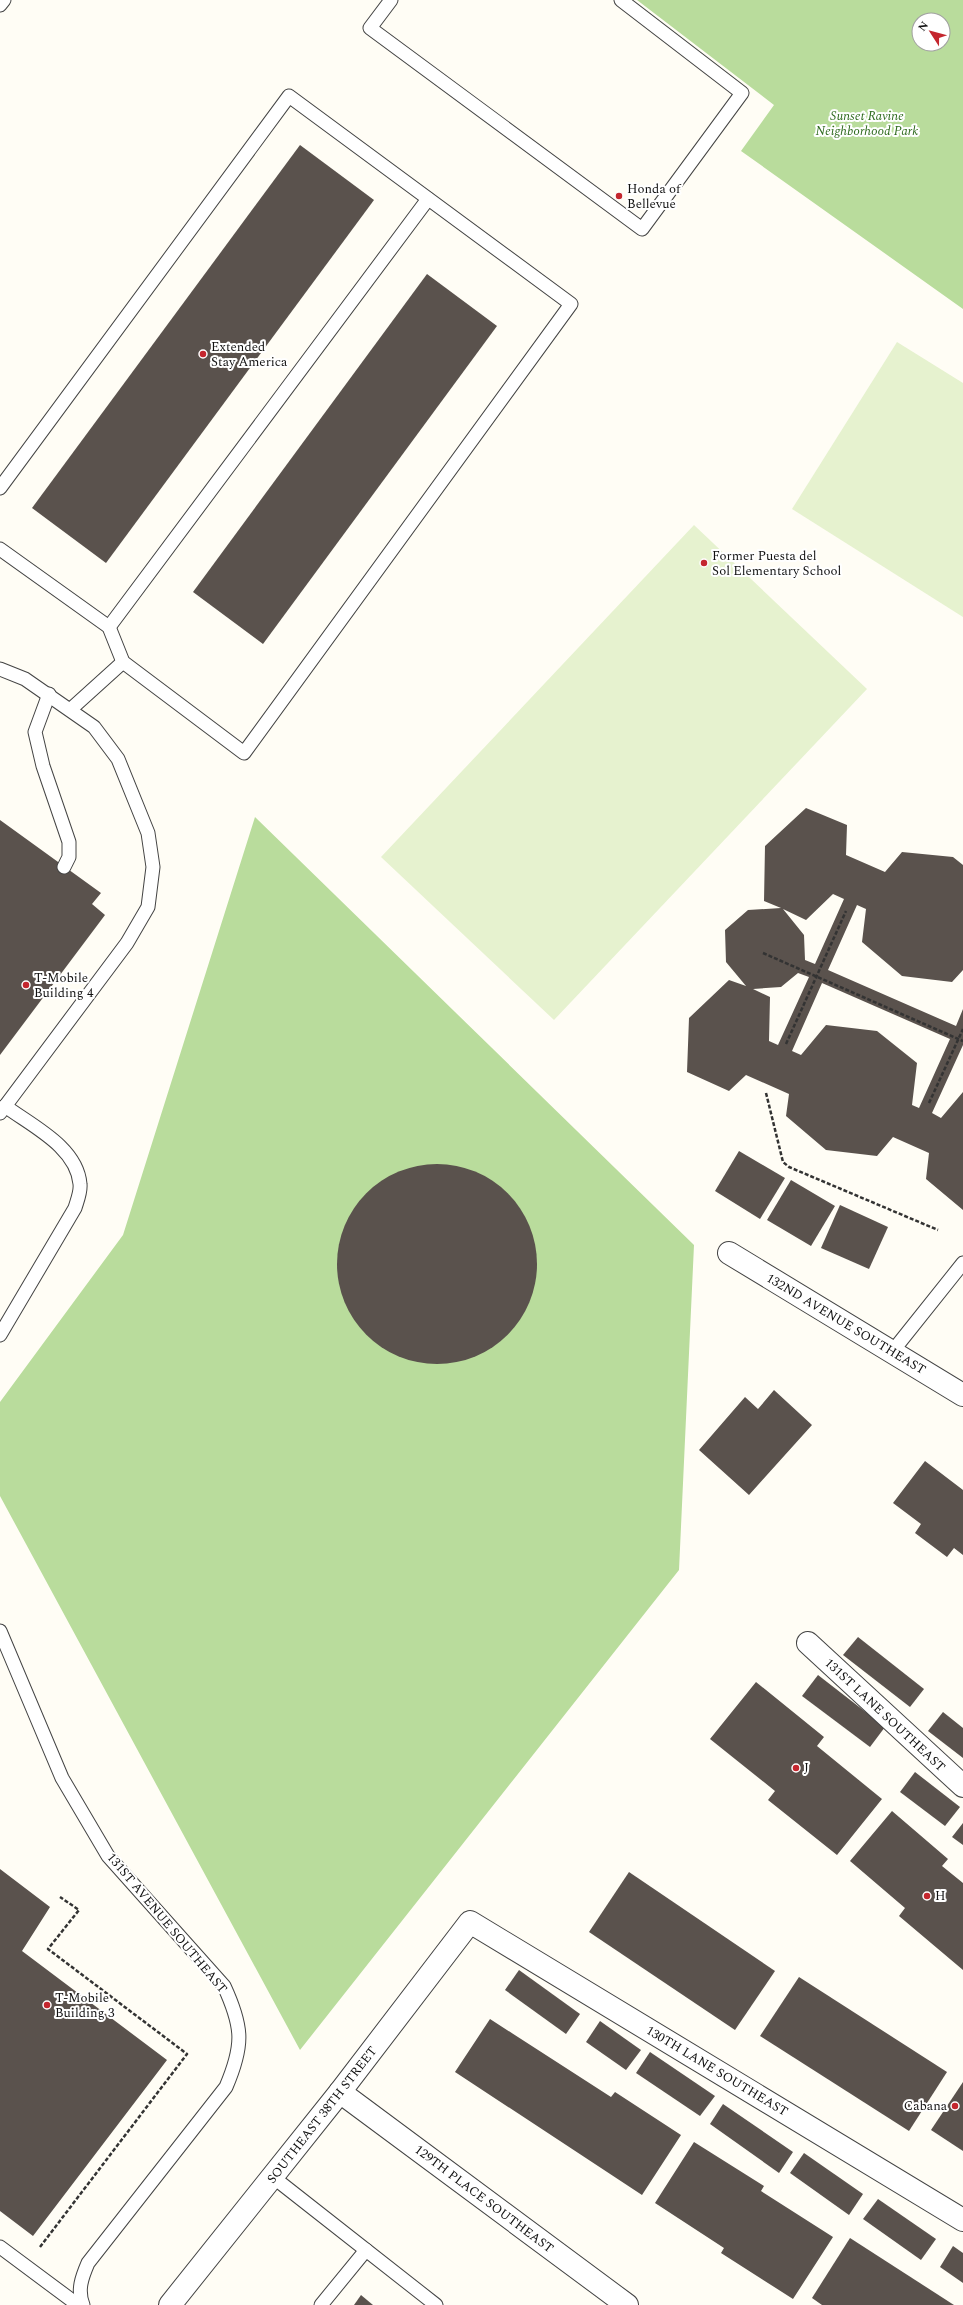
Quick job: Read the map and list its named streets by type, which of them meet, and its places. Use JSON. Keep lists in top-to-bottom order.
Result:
{
  "streets": {
    "street": [
      "132ND AVENUE SOUTHEAST",
      "131ST LANE SOUTHEAST",
      "130TH LANE SOUTHEAST",
      "SOUTHEAST 38TH STREET",
      "129TH PLACE SOUTHEAST"
    ],
    "lane": ["131ST AVENUE SOUTHEAST"]
  },
  "crossings": [
    ["130TH LANE SOUTHEAST", "SOUTHEAST 38TH STREET"],
    ["SOUTHEAST 38TH STREET", "129TH PLACE SOUTHEAST"]
  ],
  "parks": ["Sunset Ravine Neighborhood Park"],
  "places": [
    "Honda of Bellevue",
    "Extended Stay America",
    "Former Puesta del Sol Elementary School",
    "T-Mobile Building 4",
    "J",
    "H",
    "T-Mobile Building 3",
    "Cabana"
  ],
  "north": "top left"
}
